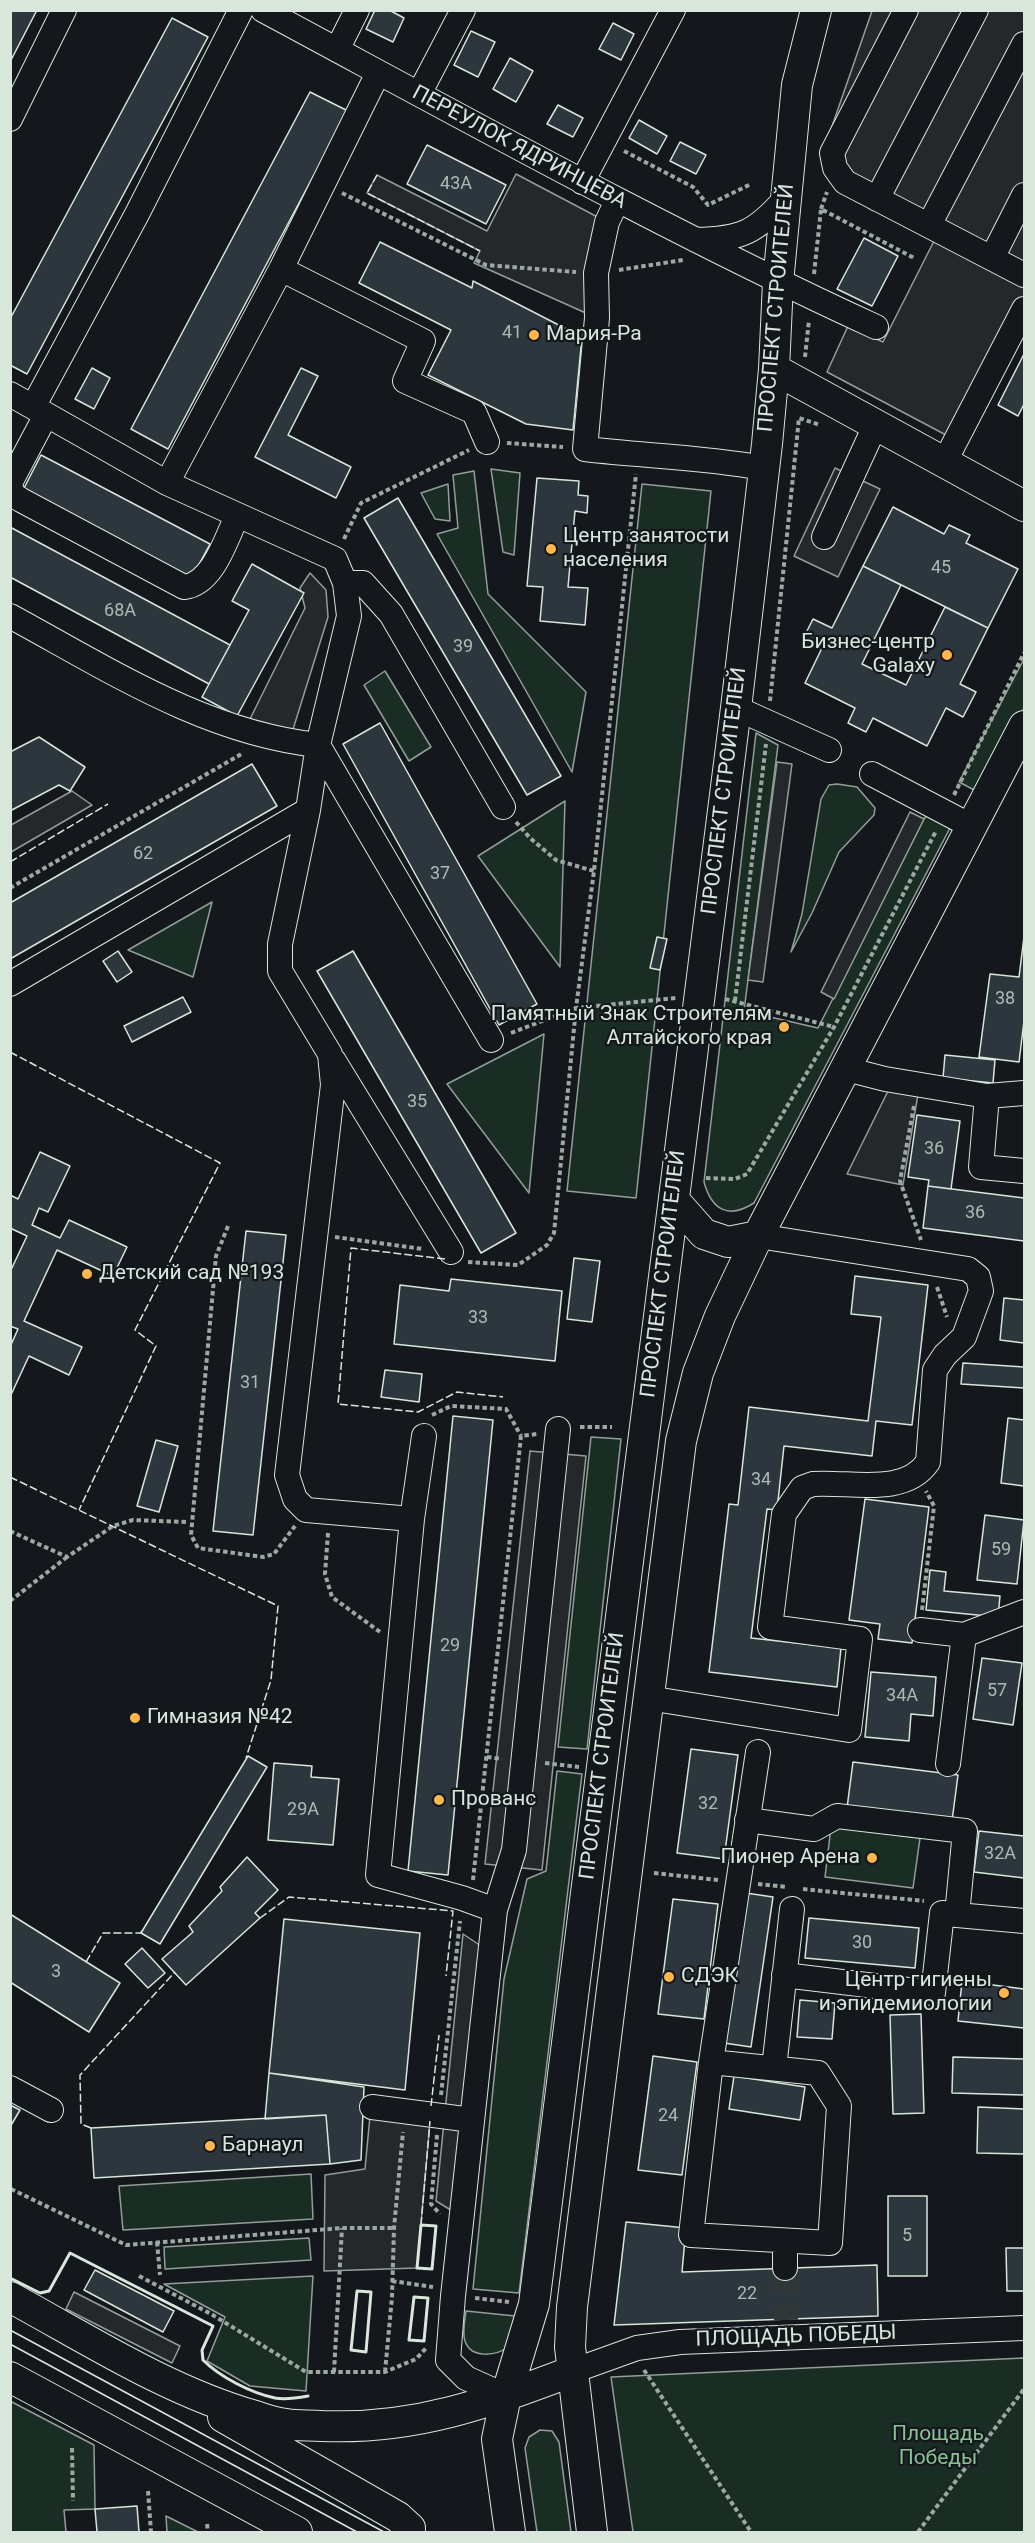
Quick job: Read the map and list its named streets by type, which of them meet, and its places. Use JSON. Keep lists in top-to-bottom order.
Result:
{
  "streets": {
    "main road": ["ПРОСПЕКТ СТРОИТЕЛЕЙ"],
    "street": ["ПЕРЕУЛОК ЯДРИНЦЕВА", "ПЛОЩАДЬ ПОБЕДЫ"]
  },
  "crossings": [
    ["ПЕРЕУЛОК ЯДРИНЦЕВА", "ПРОСПЕКТ СТРОИТЕЛЕЙ"],
    ["ПРОСПЕКТ СТРОИТЕЛЕЙ", "ПЛОЩАДЬ ПОБЕДЫ"]
  ],
  "parks": ["Площадь Победы"],
  "places": [
    "Мария-Ра",
    "Центр занятости населения",
    "Бизнес-центр Galaxy",
    "Памятный Знак Строителям Алтайского края",
    "Детский сад №193",
    "Гимназия №42",
    "Прованс",
    "Пионер Арена",
    "СДЭК",
    "Центр гигиены и эпидемиологии",
    "Барнаул"
  ],
  "house_numbers": [
    "43А",
    "41",
    "45",
    "68А",
    "39",
    "62",
    "37",
    "38",
    "35",
    "36",
    "36",
    "33",
    "31",
    "34",
    "59",
    "29",
    "57",
    "34А",
    "32",
    "29А",
    "32А",
    "30",
    "3",
    "24",
    "5",
    "22"
  ]
}
